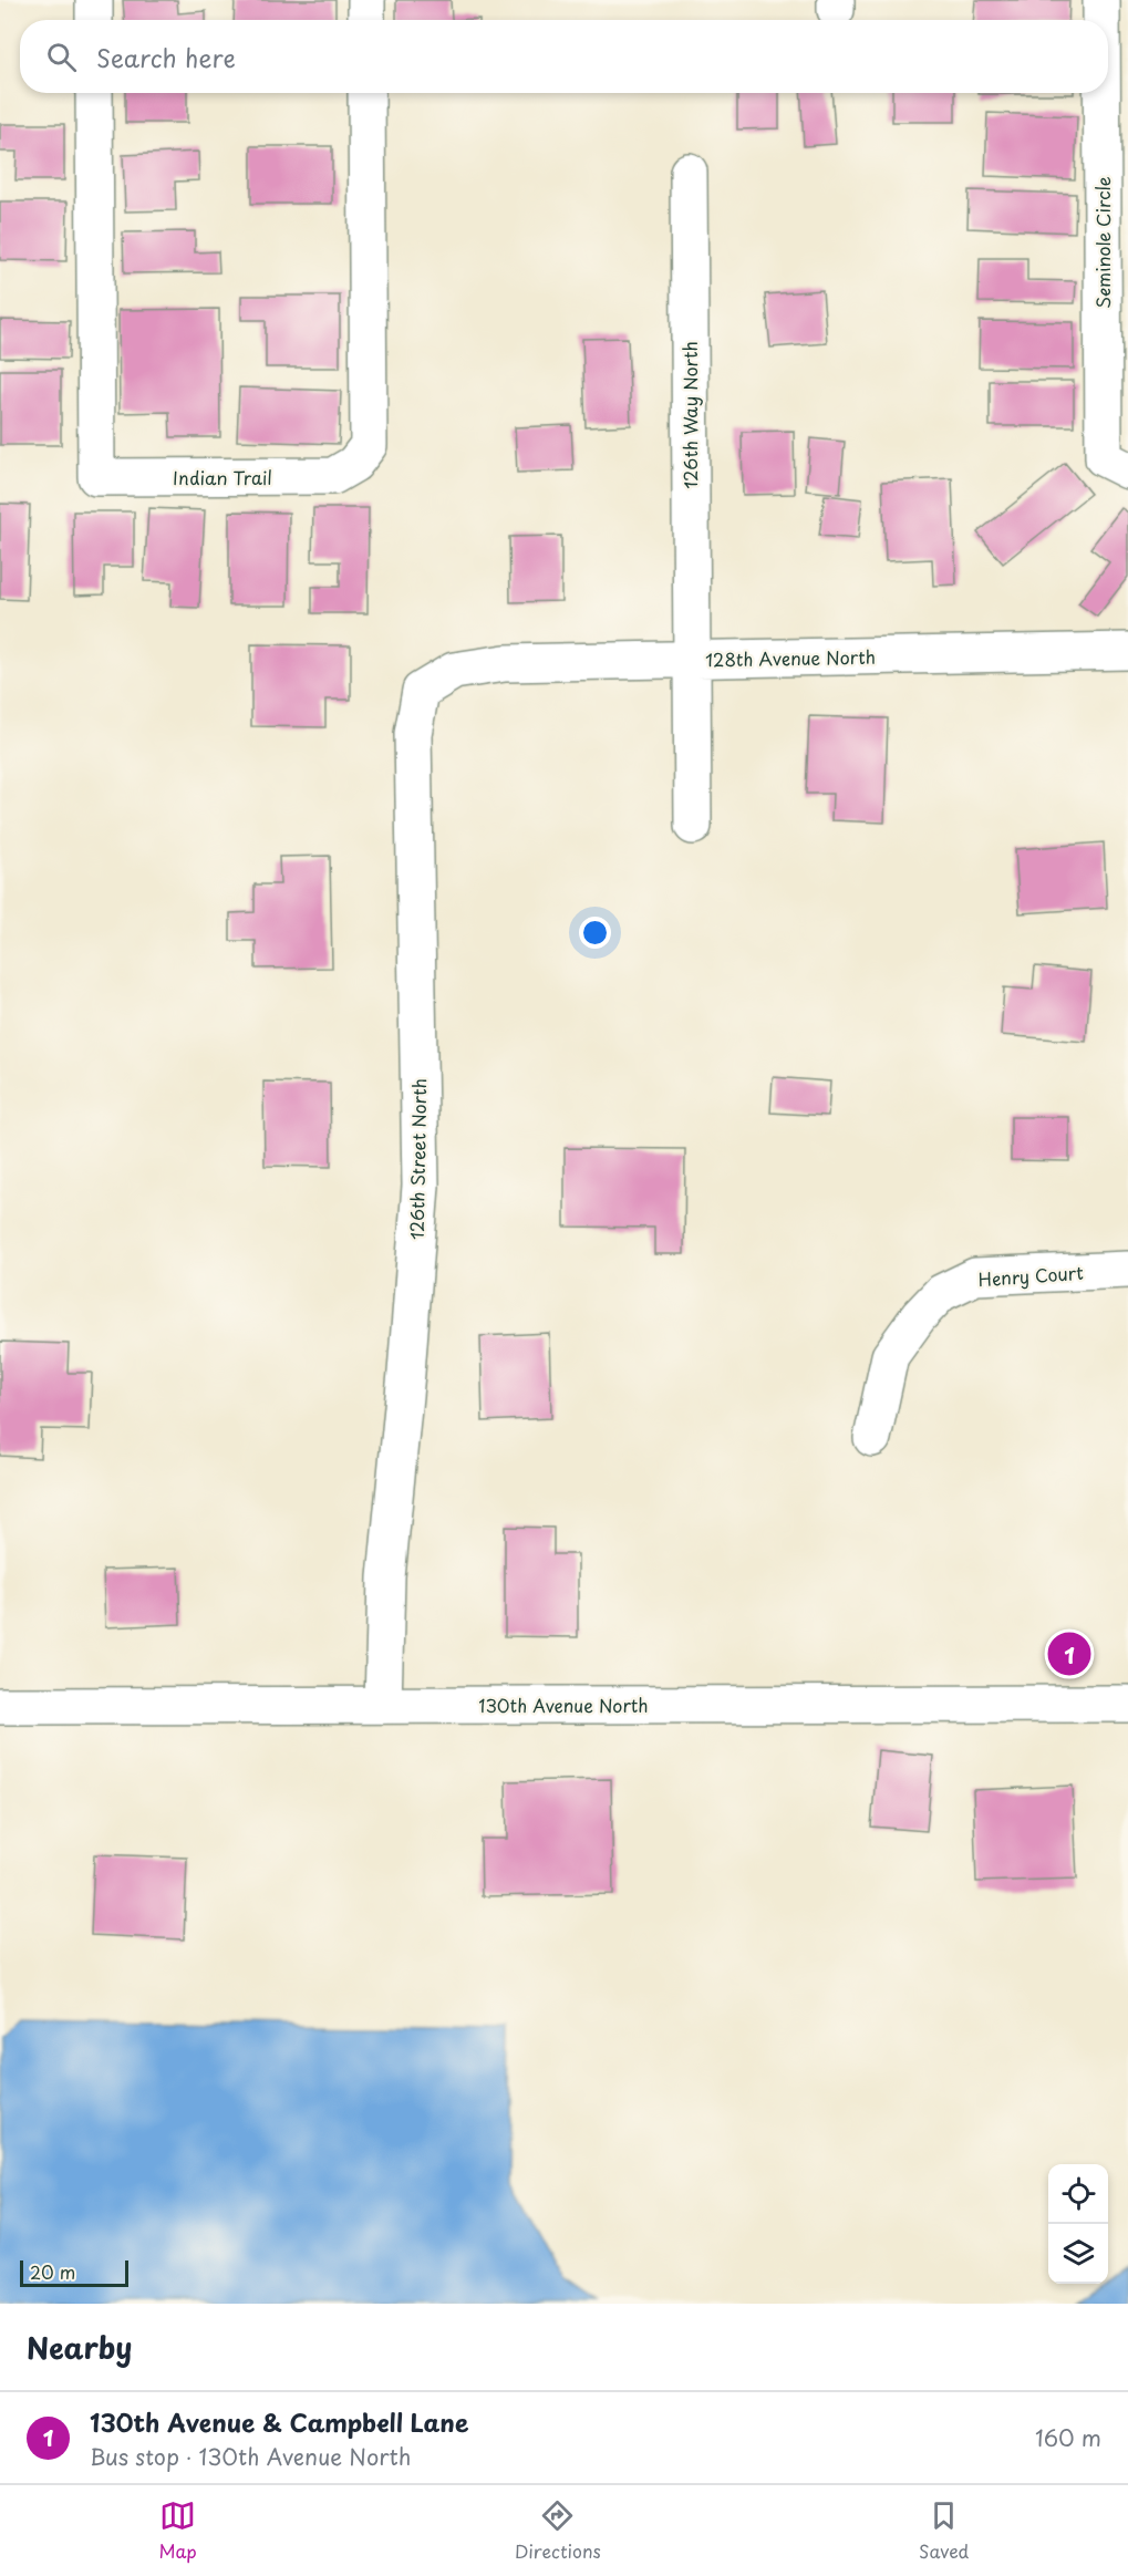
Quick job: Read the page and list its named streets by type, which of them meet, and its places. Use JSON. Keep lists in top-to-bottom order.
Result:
{
  "streets": {
    "street": [
      "Seminole Circle",
      "126th Way North",
      "Indian Trail",
      "128th Avenue North",
      "126th Street North",
      "Henry Court",
      "130th Avenue North"
    ]
  },
  "crossings": [
    ["126th Way North", "128th Avenue North"],
    ["128th Avenue North", "126th Street North"],
    ["126th Street North", "130th Avenue North"]
  ],
  "scale_bar": "20 m",
  "page": {
    "search": "Search here",
    "pins": "1",
    "scale": "20 m",
    "heading": "Nearby",
    "list": [
      {
        "mark": "1",
        "name": "130th Avenue & Campbell Lane",
        "note": "Bus stop · 130th Avenue North",
        "value": "160 m"
      }
    ],
    "nav": ["Map", "Directions", "Saved"]
  }
}
